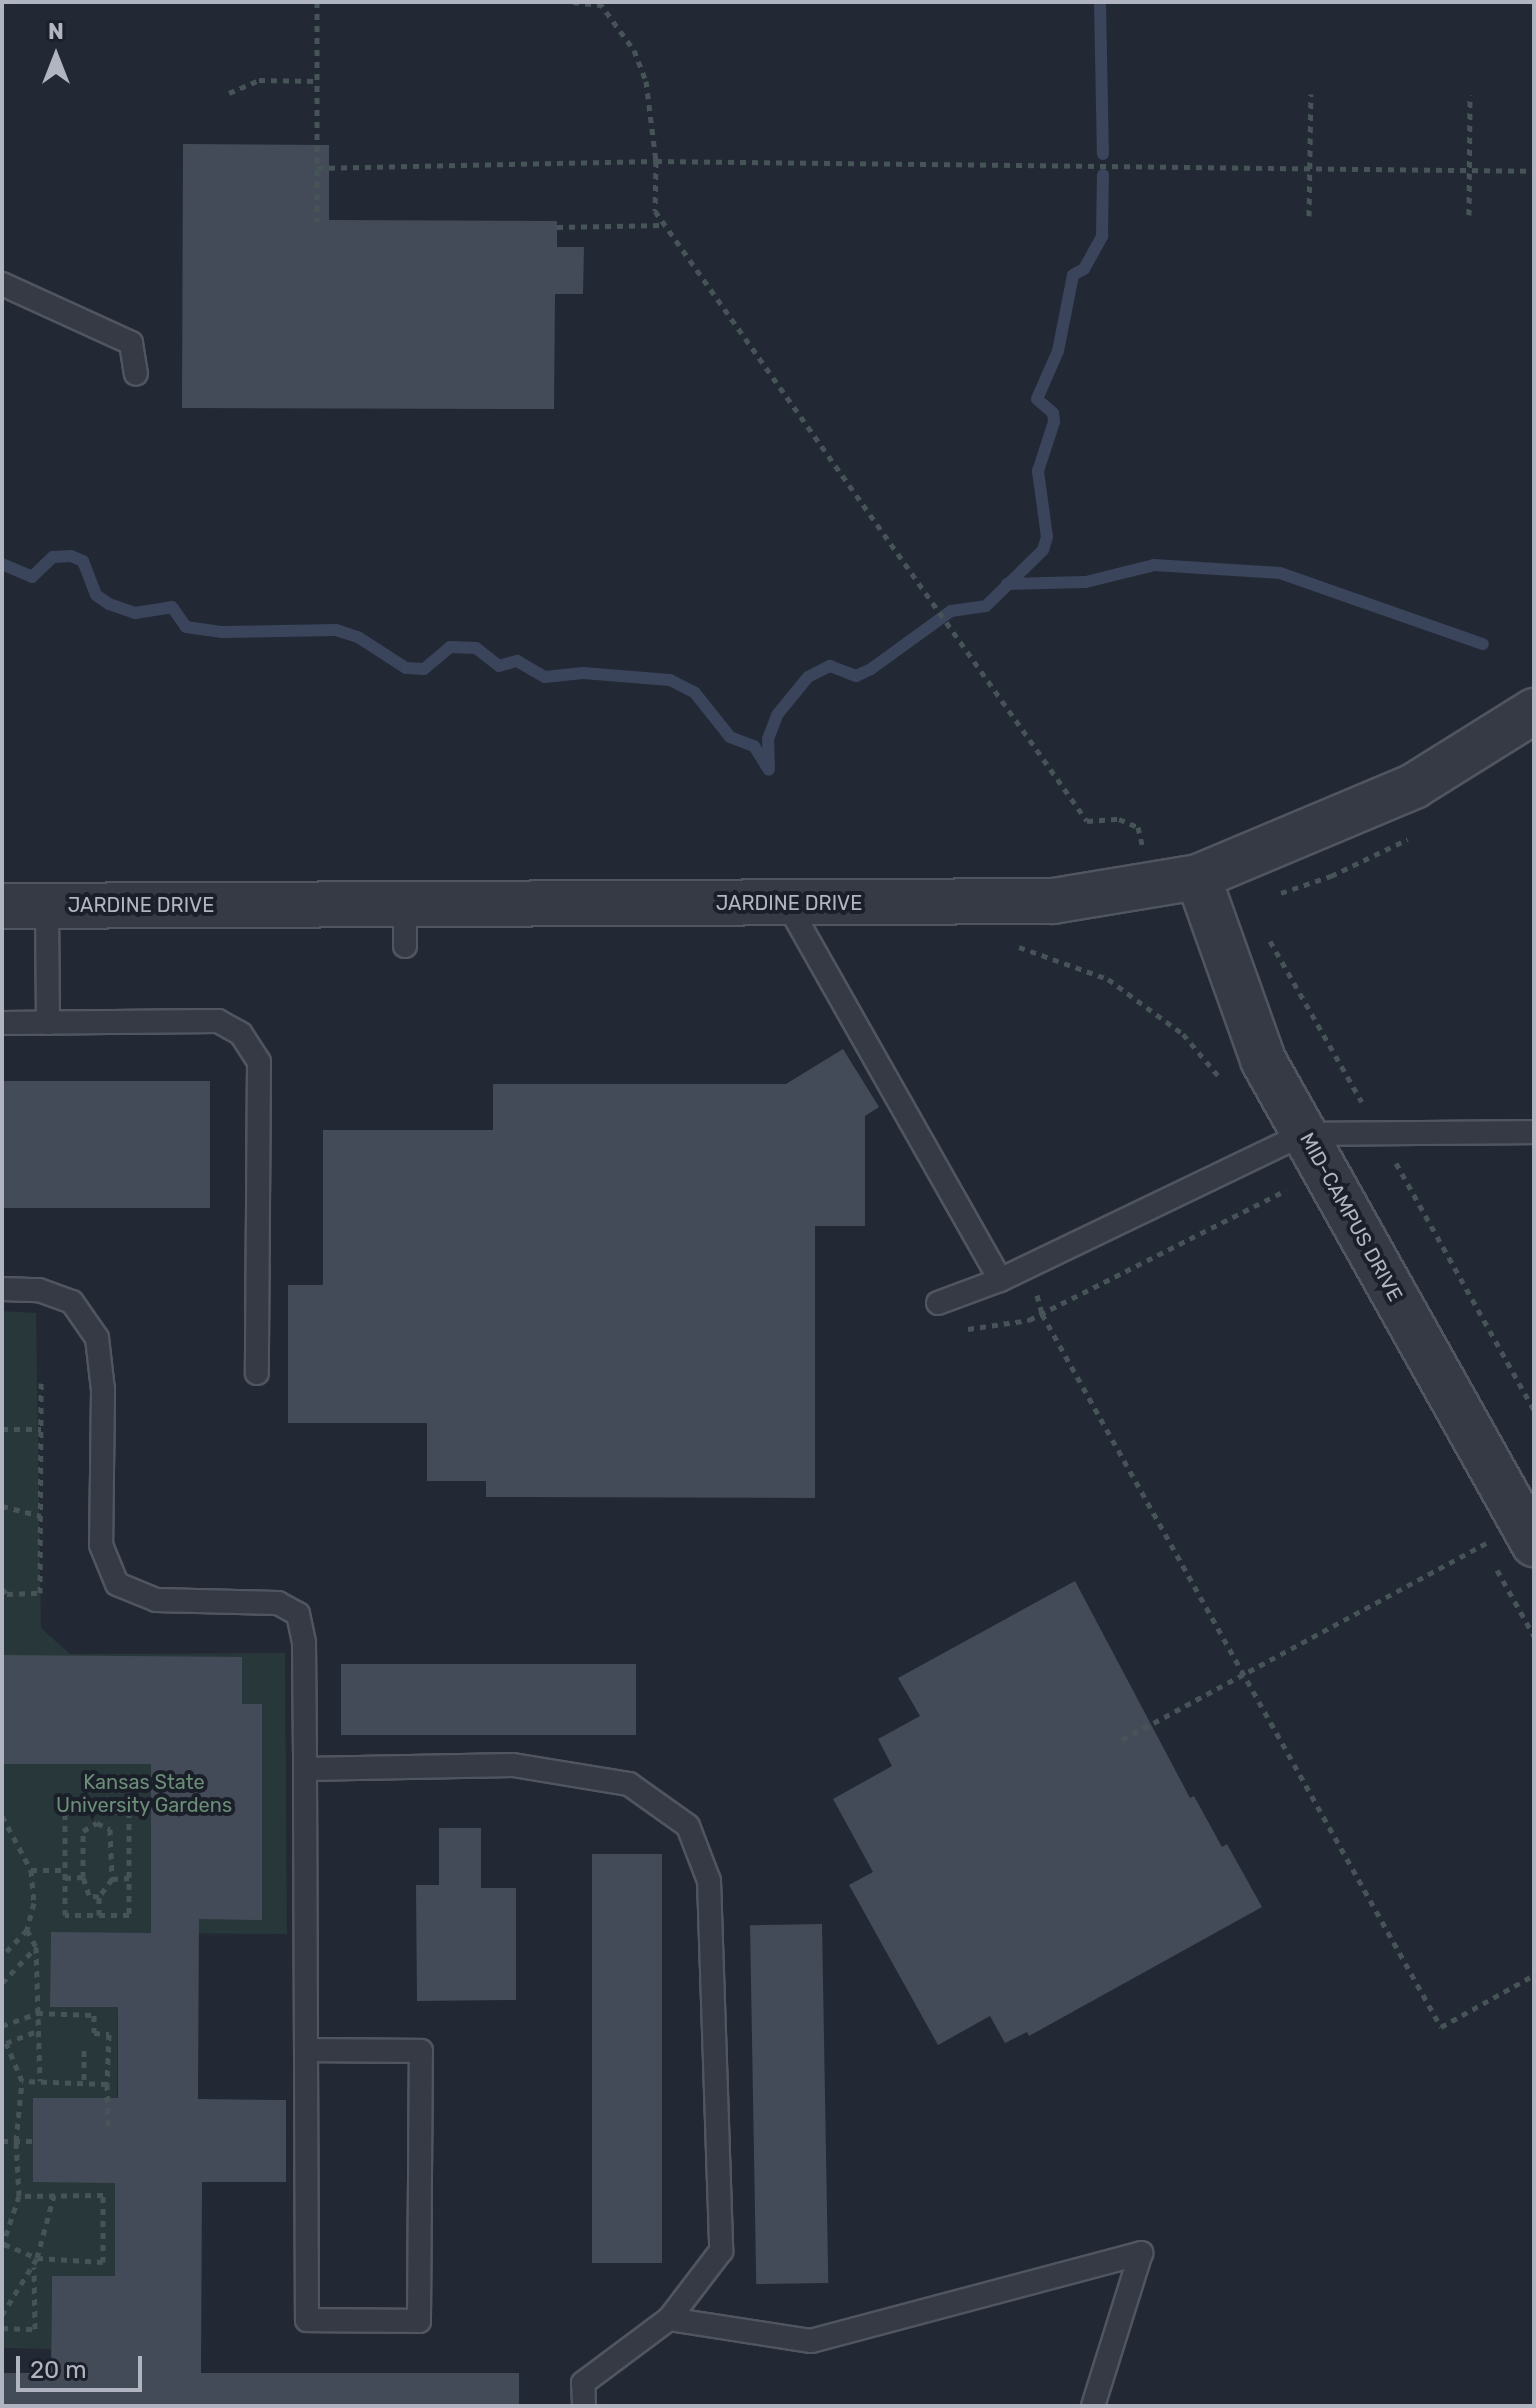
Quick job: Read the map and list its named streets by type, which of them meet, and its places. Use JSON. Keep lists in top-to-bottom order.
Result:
{
  "streets": {
    "street": ["JARDINE DRIVE", "MID-CAMPUS DRIVE"]
  },
  "crossings": [
    ["JARDINE DRIVE", "MID-CAMPUS DRIVE"]
  ],
  "parks": ["Kansas State University Gardens"],
  "scale_bar": "20 m",
  "north": "top"
}
